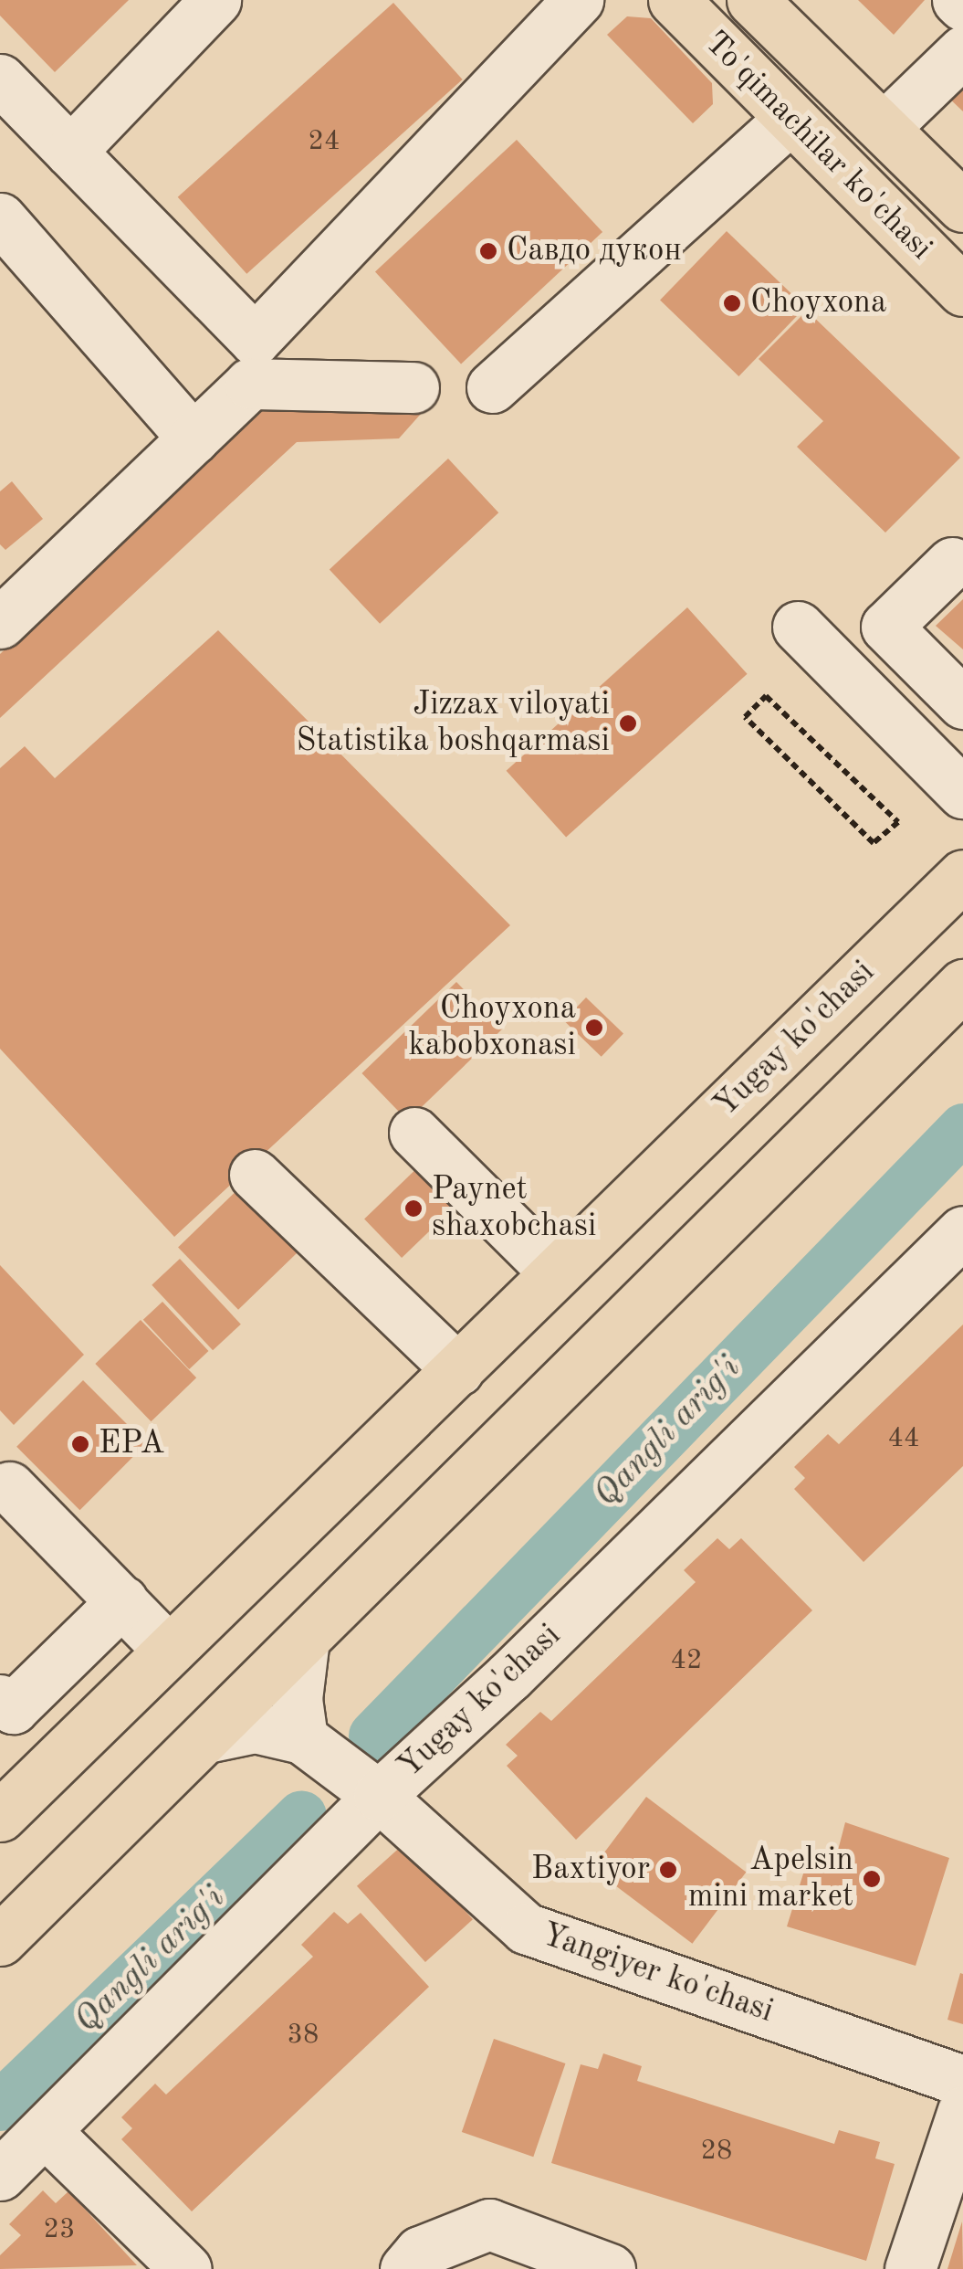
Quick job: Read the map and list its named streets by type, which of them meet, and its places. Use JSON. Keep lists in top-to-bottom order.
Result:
{
  "streets": {
    "main road": ["To'qimachilar ko'chasi", "Yugay ko'chasi"],
    "street": ["Yangiyer ko'chasi"]
  },
  "crossings": [
    ["Yugay ko'chasi", "Yangiyer ko'chasi"]
  ],
  "water": ["Qangli arig'i"],
  "places": [
    "Cавдо дукон",
    "Choyxona",
    "Jizzax viloyati Statistika boshqarmasi",
    "Choyxona kabobxonasi",
    "Paynet shaxobchasi",
    "EPA",
    "Baxtiyor",
    "Apelsin mini market"
  ],
  "house_numbers": [
    "24",
    "44",
    "42",
    "38",
    "28",
    "23"
  ]
}
